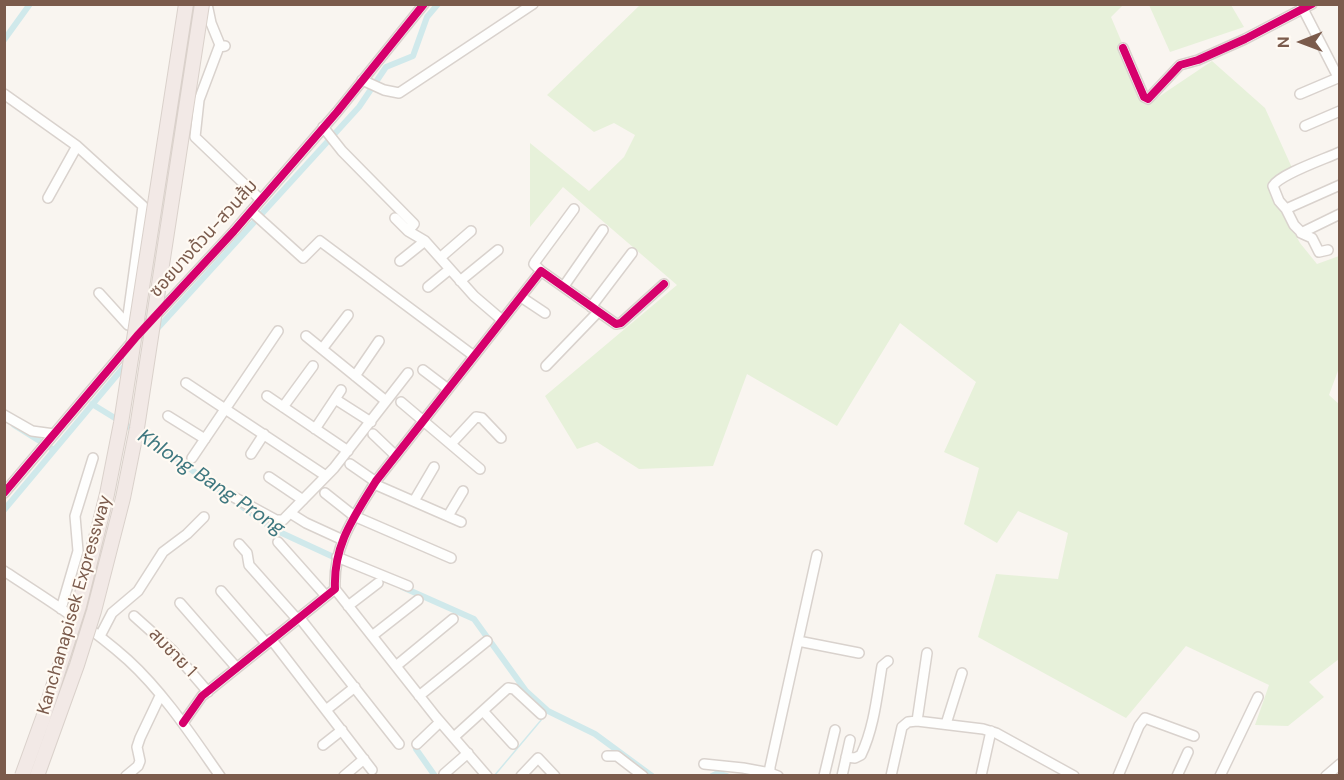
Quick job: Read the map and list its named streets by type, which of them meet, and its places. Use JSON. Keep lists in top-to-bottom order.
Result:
{
  "streets": {
    "highway": ["Kanchanapisek Expressway"],
    "street": ["ซอยบางด้วน-สวนส้ม", "สมชาย 1"]
  },
  "water": ["Khlong Bang Prong"],
  "north": "left"
}
